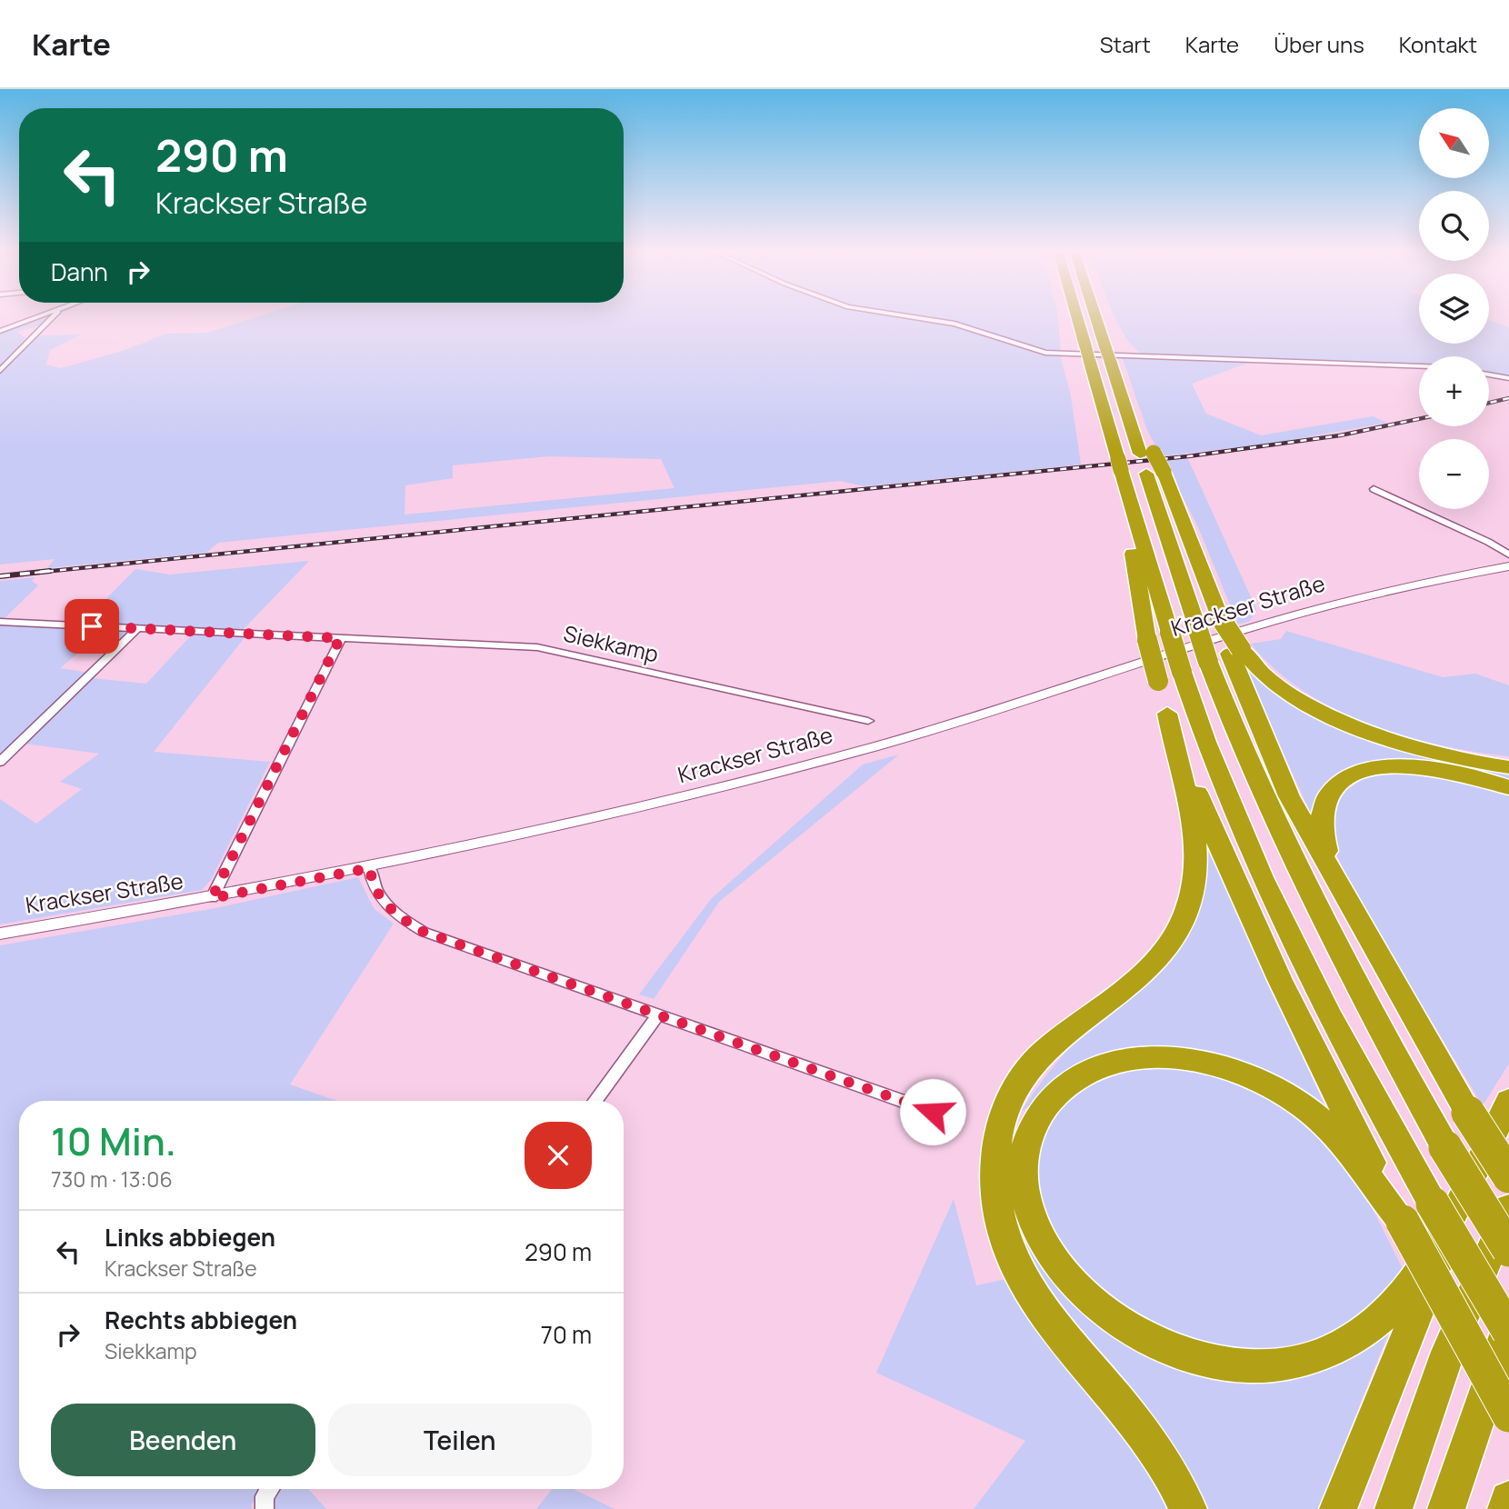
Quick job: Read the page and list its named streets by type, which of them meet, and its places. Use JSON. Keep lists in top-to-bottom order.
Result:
{
  "streets": {
    "street": ["Krackser Straße", "Siekkamp"]
  },
  "north": "top left",
  "page": {
    "header": "Karte",
    "nav": [
      "Start",
      "Karte",
      "Über uns",
      "Kontakt"
    ],
    "map_buttons": ["+", "−"],
    "turn": ["290 m", "Krackser Straße"],
    "then": "Dann",
    "heading": ["10 Min.", "730 m · 13:06"],
    "list": [
      {
        "name": "Links abbiegen",
        "note": "Krackser Straße",
        "value": "290 m"
      },
      {
        "name": "Rechts abbiegen",
        "note": "Siekkamp",
        "value": "70 m"
      }
    ],
    "buttons": ["Beenden", "Teilen"]
  }
}
